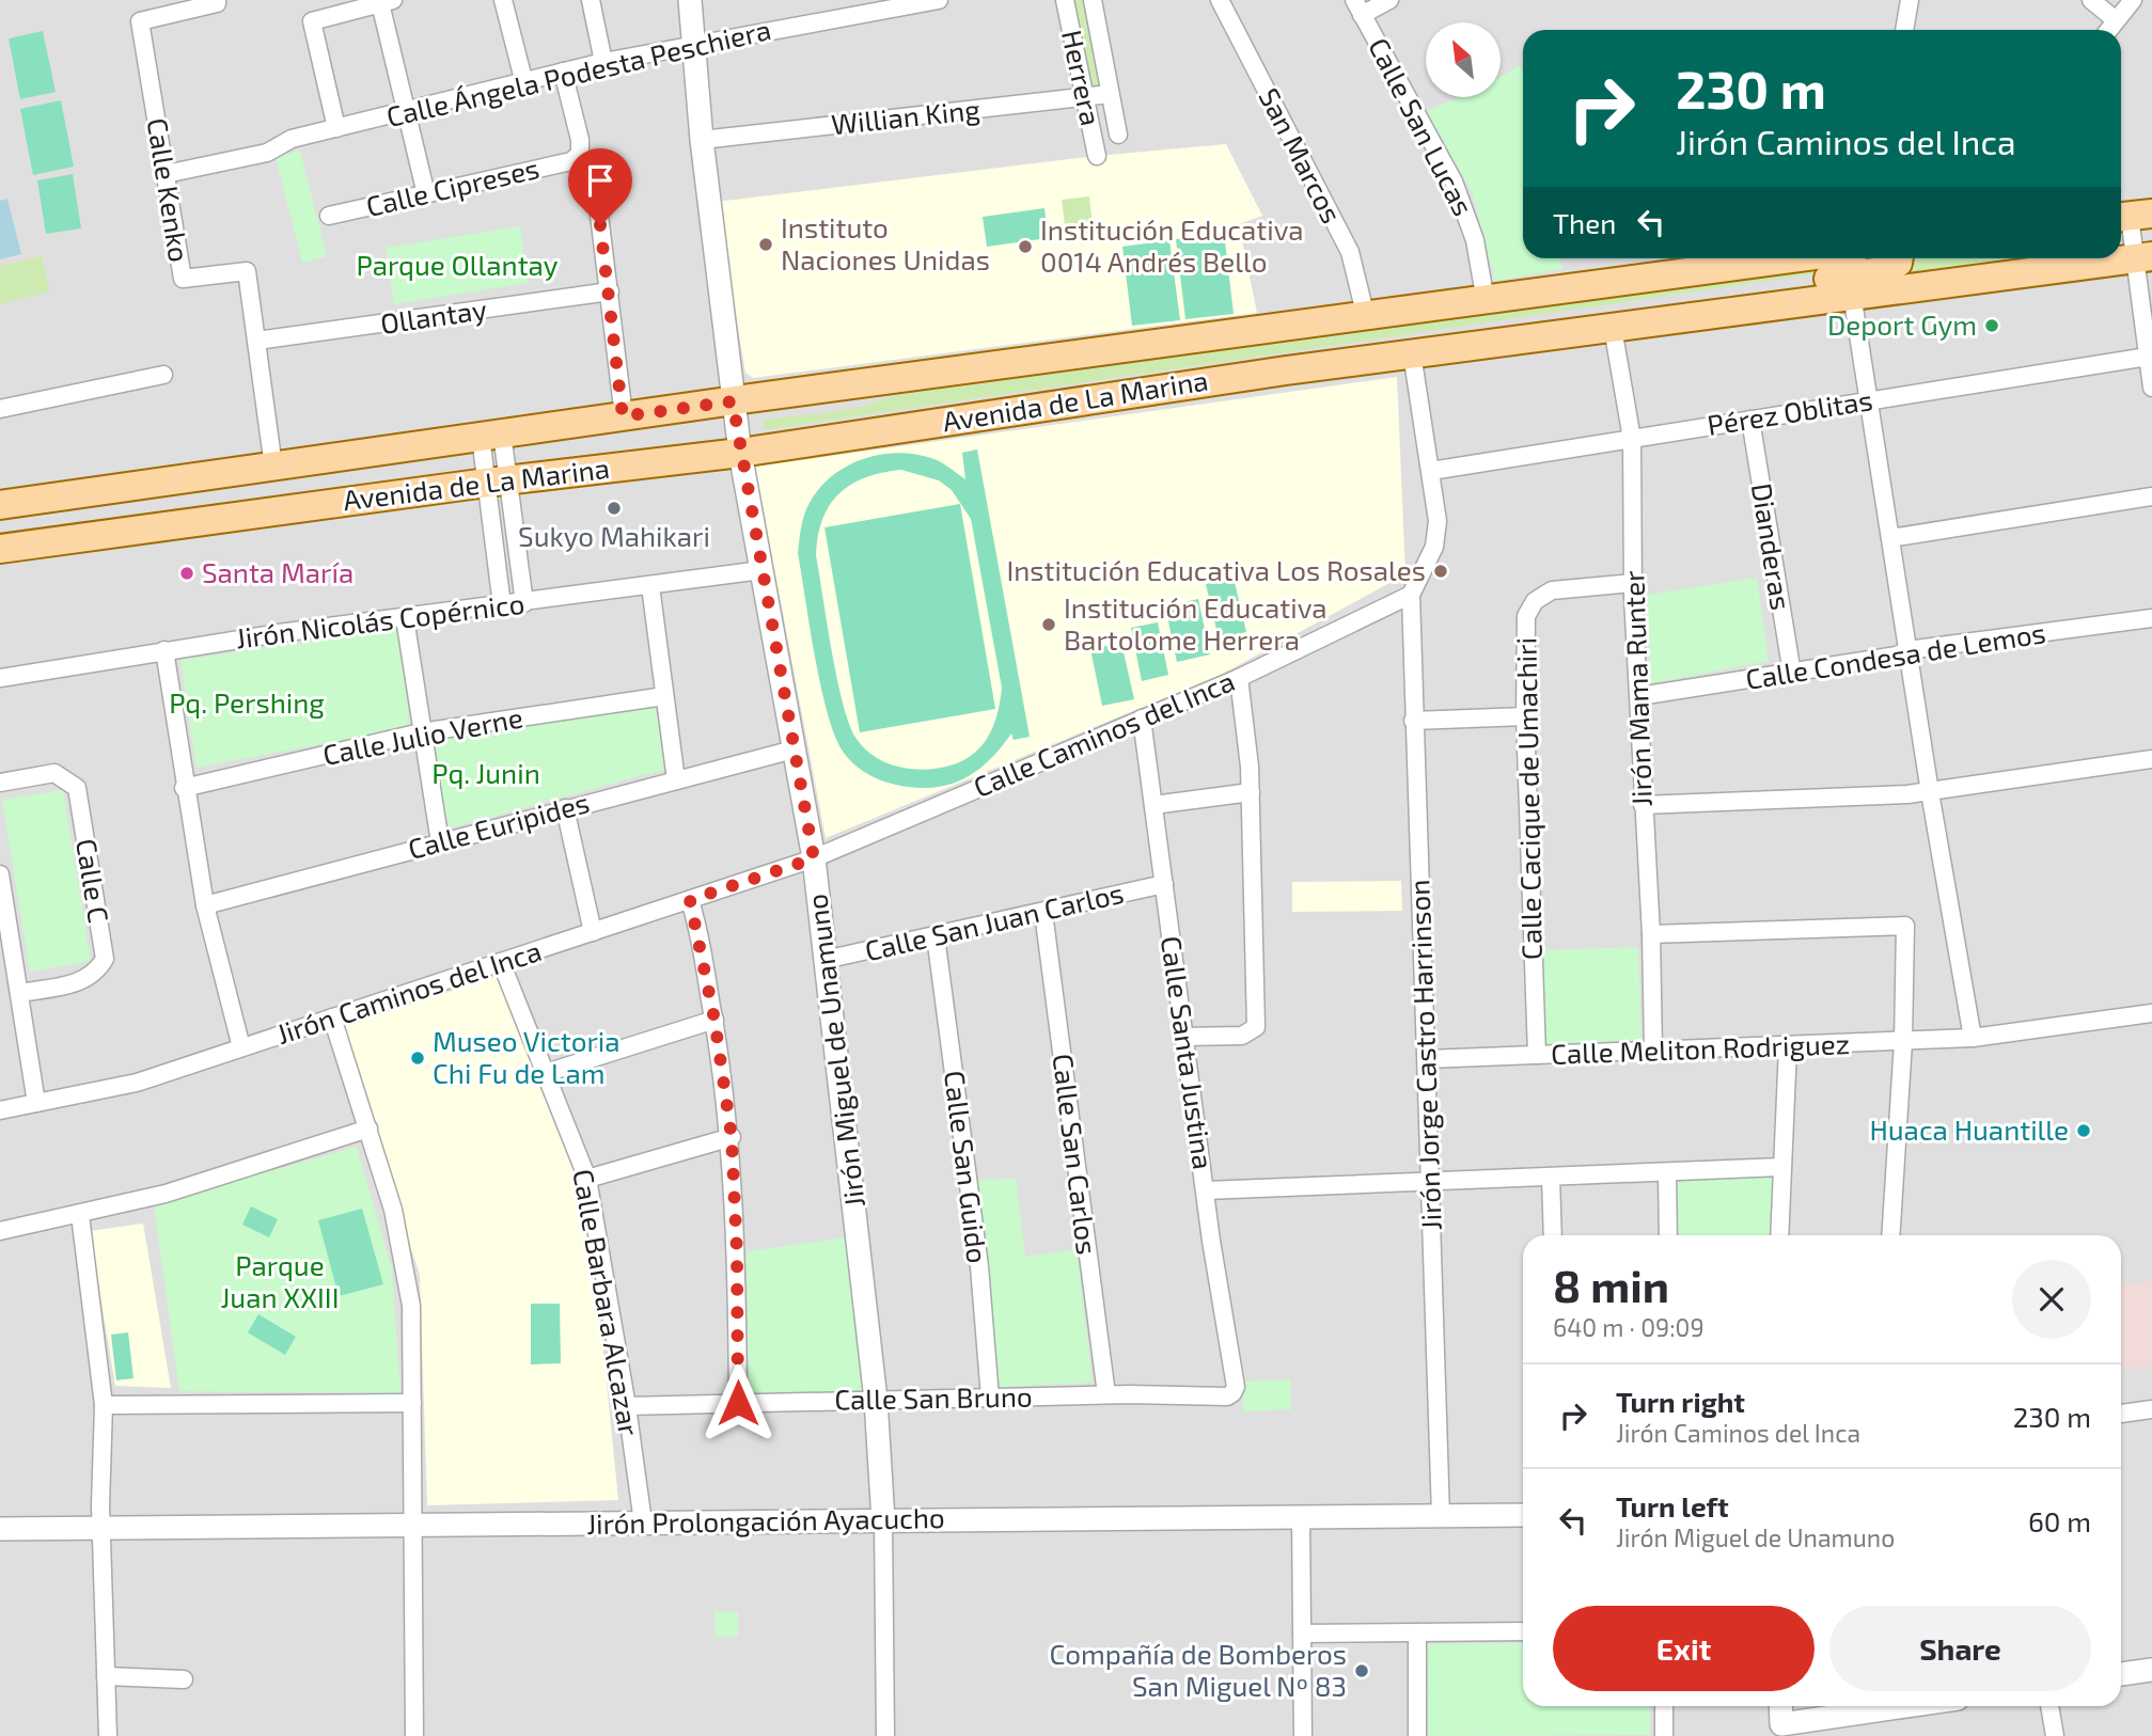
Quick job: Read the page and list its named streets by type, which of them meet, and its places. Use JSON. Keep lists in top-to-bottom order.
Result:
{
  "streets": {
    "main road": ["Avenida de La Marina"],
    "street": [
      "Calle Ángela Podesta Peschiera",
      "Herrera",
      "Willian King",
      "Calle San Lucas",
      "San Marcos",
      "Calle Cipreses",
      "Calle Kenko",
      "Ollantay",
      "Pérez Oblitas",
      "Dianderas",
      "Jirón Nicolás Copérnico",
      "Calle Condesa de Lemos",
      "Jirón Mama Runter",
      "Calle Caminos del Inca",
      "Calle Julio Verne",
      "Calle Cacique de Umachiri",
      "Calle Euripides",
      "Calle C",
      "Calle San Juan Carlos",
      "Jirón Caminos del Inca",
      "Calle Meliton Rodriguez",
      "Jirón Miguel de Unamuno",
      "Calle Santa Justina",
      "Jirón Jorge Castro Harrinson",
      "Calle San Carlos",
      "Calle San Guido",
      "Calle Barbara Alcazar",
      "Calle San Bruno",
      "Jirón Prolongación Ayacucho"
    ]
  },
  "crossings": [
    ["Calle Ángela Podesta Peschiera", "Calle Cipreses"],
    ["Calle Ángela Podesta Peschiera", "Calle Kenko"],
    ["Calle Ángela Podesta Peschiera", "Jirón Miguel de Unamuno"],
    ["Herrera", "Willian King"],
    ["Willian King", "Jirón Miguel de Unamuno"],
    ["Calle San Lucas", "Avenida de La Marina"],
    ["San Marcos", "Avenida de La Marina"],
    ["Calle Kenko", "Ollantay"],
    ["Calle Kenko", "Avenida de La Marina"],
    ["Avenida de La Marina", "Jirón Mama Runter"],
    ["Avenida de La Marina", "Jirón Miguel de Unamuno"],
    ["Pérez Oblitas", "Dianderas"],
    ["Pérez Oblitas", "Jirón Mama Runter"],
    ["Dianderas", "Calle Condesa de Lemos"],
    ["Jirón Nicolás Copérnico", "Jirón Miguel de Unamuno"],
    ["Calle Condesa de Lemos", "Jirón Mama Runter"],
    ["Jirón Mama Runter", "Calle Cacique de Umachiri"],
    ["Jirón Mama Runter", "Calle Meliton Rodriguez"],
    ["Calle Caminos del Inca", "Jirón Caminos del Inca"],
    ["Calle Caminos del Inca", "Jirón Miguel de Unamuno"],
    ["Calle Caminos del Inca", "Calle Santa Justina"],
    ["Calle Caminos del Inca", "Jirón Jorge Castro Harrinson"],
    ["Calle Cacique de Umachiri", "Calle Meliton Rodriguez"],
    ["Calle Euripides", "Jirón Miguel de Unamuno"],
    ["Calle San Juan Carlos", "Jirón Miguel de Unamuno"],
    ["Calle San Juan Carlos", "Calle Santa Justina"],
    ["Calle San Juan Carlos", "Calle San Carlos"],
    ["Calle San Juan Carlos", "Calle San Guido"],
    ["Jirón Caminos del Inca", "Jirón Miguel de Unamuno"],
    ["Jirón Caminos del Inca", "Calle Barbara Alcazar"],
    ["Calle Meliton Rodriguez", "Jirón Jorge Castro Harrinson"],
    ["Jirón Miguel de Unamuno", "Calle San Bruno"],
    ["Jirón Miguel de Unamuno", "Jirón Prolongación Ayacucho"],
    ["Calle Santa Justina", "Calle San Bruno"],
    ["Jirón Jorge Castro Harrinson", "Jirón Prolongación Ayacucho"],
    ["Calle San Carlos", "Calle San Bruno"],
    ["Calle San Guido", "Calle San Bruno"],
    ["Calle Barbara Alcazar", "Calle San Bruno"],
    ["Calle Barbara Alcazar", "Jirón Prolongación Ayacucho"]
  ],
  "parks": [
    "Parque Ollantay",
    "Pq. Pershing",
    "Pq. Junin",
    "Parque Juan XXIII"
  ],
  "places": [
    "Instituto Naciones Unidas",
    "Institución Educativa 0014 Andrés Bello",
    "Deport Gym",
    "Sukyo Mahikari",
    "Institución Educativa Los Rosales",
    "Santa María",
    "Institución Educativa Bartolome Herrera",
    "Museo Victoria Chi Fu de Lam",
    "Huaca Huantille",
    "Compañía de Bomberos San Miguel Nº 83"
  ],
  "north": "top left",
  "page": {
    "turn": ["230 m", "Jirón Caminos del Inca"],
    "then": "Then",
    "heading": ["8 min", "640 m · 09:09"],
    "list": [
      {
        "name": "Turn right",
        "note": "Jirón Caminos del Inca",
        "value": "230 m"
      },
      {
        "name": "Turn left",
        "note": "Jirón Miguel de Unamuno",
        "value": "60 m"
      }
    ],
    "buttons": ["Exit", "Share"]
  }
}
